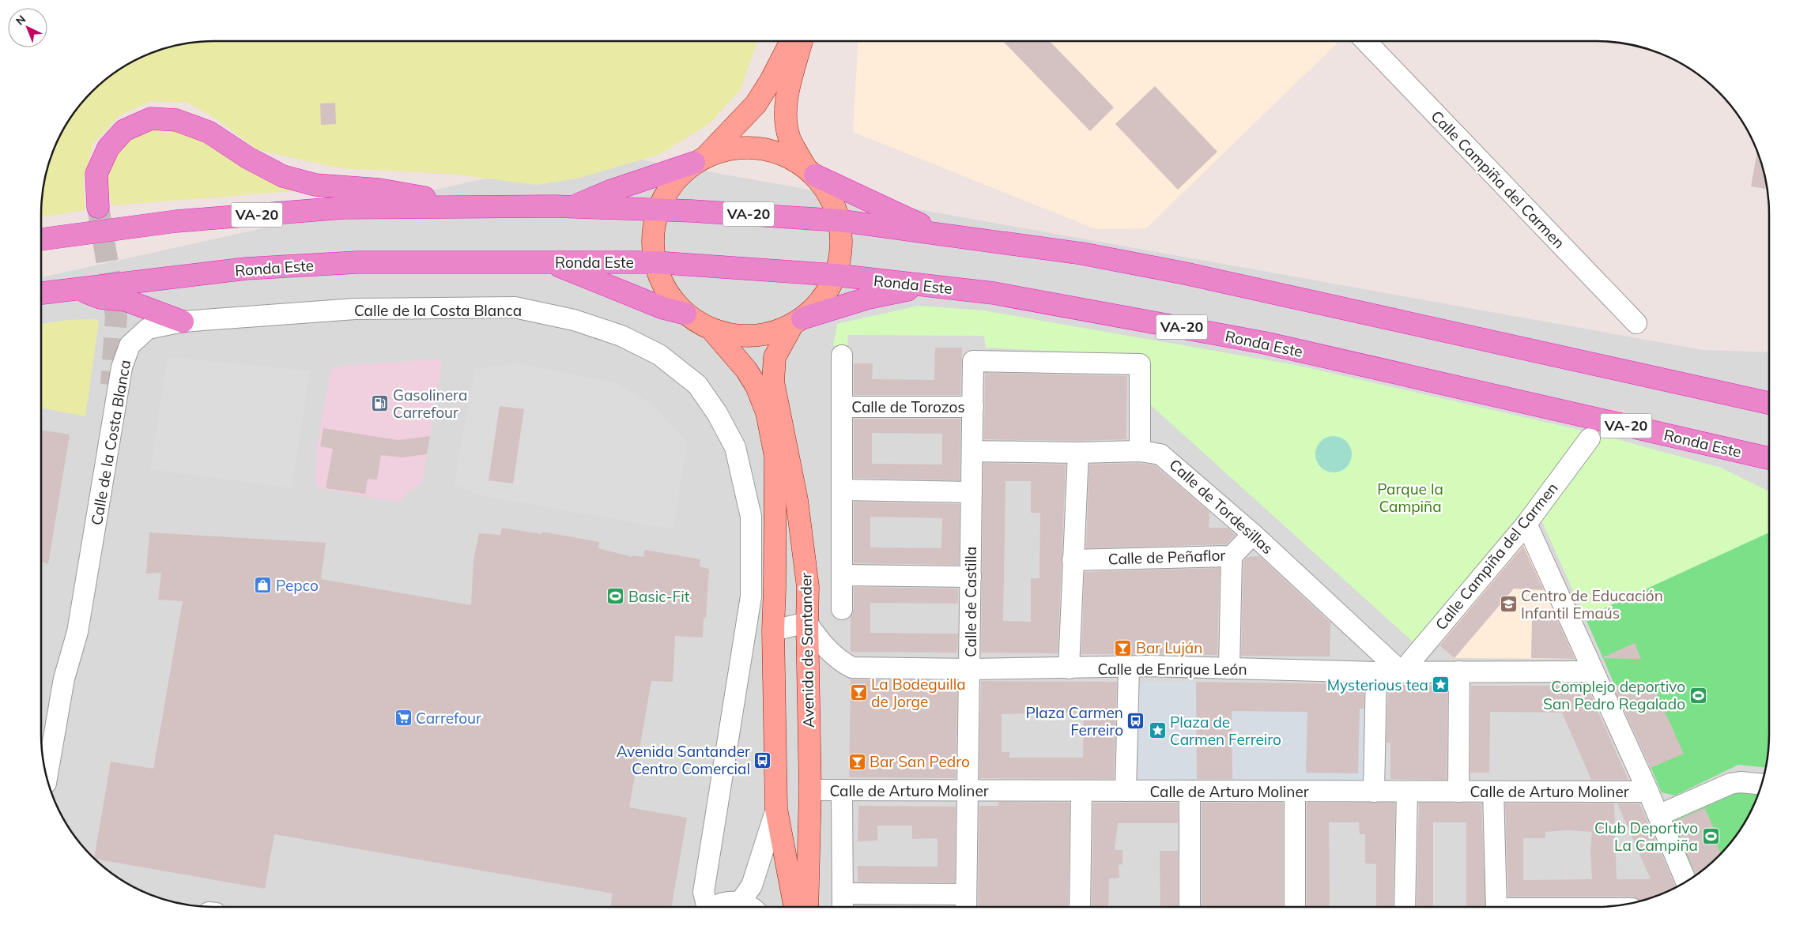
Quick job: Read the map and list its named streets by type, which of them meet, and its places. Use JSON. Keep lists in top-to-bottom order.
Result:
{
  "streets": {
    "highway": ["VA-20", "Ronda Este"],
    "main road": ["Avenida de Santander"],
    "street": [
      "Calle Campiña del Carmen",
      "Calle de la Costa Blanca",
      "Calle de Torozos",
      "Calle de Tordesillas",
      "Calle de Peñaflor",
      "Calle de Castilla",
      "Calle de Enrique León",
      "Calle de Arturo Moliner"
    ]
  },
  "crossings": [
    ["Calle Campiña del Carmen", "Calle de Tordesillas"],
    ["Calle Campiña del Carmen", "Calle de Enrique León"],
    ["Calle de Torozos", "Calle de Castilla"],
    ["Calle de Tordesillas", "Calle de Peñaflor"],
    ["Calle de Tordesillas", "Calle de Castilla"],
    ["Calle de Tordesillas", "Calle de Enrique León"],
    ["Calle de Castilla", "Calle de Enrique León"],
    ["Calle de Castilla", "Calle de Arturo Moliner"],
    ["Avenida de Santander", "Calle de Enrique León"],
    ["Avenida de Santander", "Calle de Arturo Moliner"]
  ],
  "parks": ["Parque la Campiña"],
  "places": {
    "fuel station": ["Gasolinera Carrefour"],
    "shop": ["Pepco"],
    "sports": ["Basic-Fit", "Complejo deportivo San Pedro Regalado", "Club Deportivo La Campiña"],
    "school or university": ["Centro de Educación Infantil Emaús"],
    "bar": ["Bar Luján", "La Bodeguilla de Jorge", "Bar San Pedro"],
    "place": ["Mysterious tea", "Plaza de Carmen Ferreiro"],
    "supermarket": ["Carrefour"],
    "bus stop": ["Plaza Carmen Ferreiro", "Avenida Santander Centro Comercial"]
  },
  "north": "top left"
}
